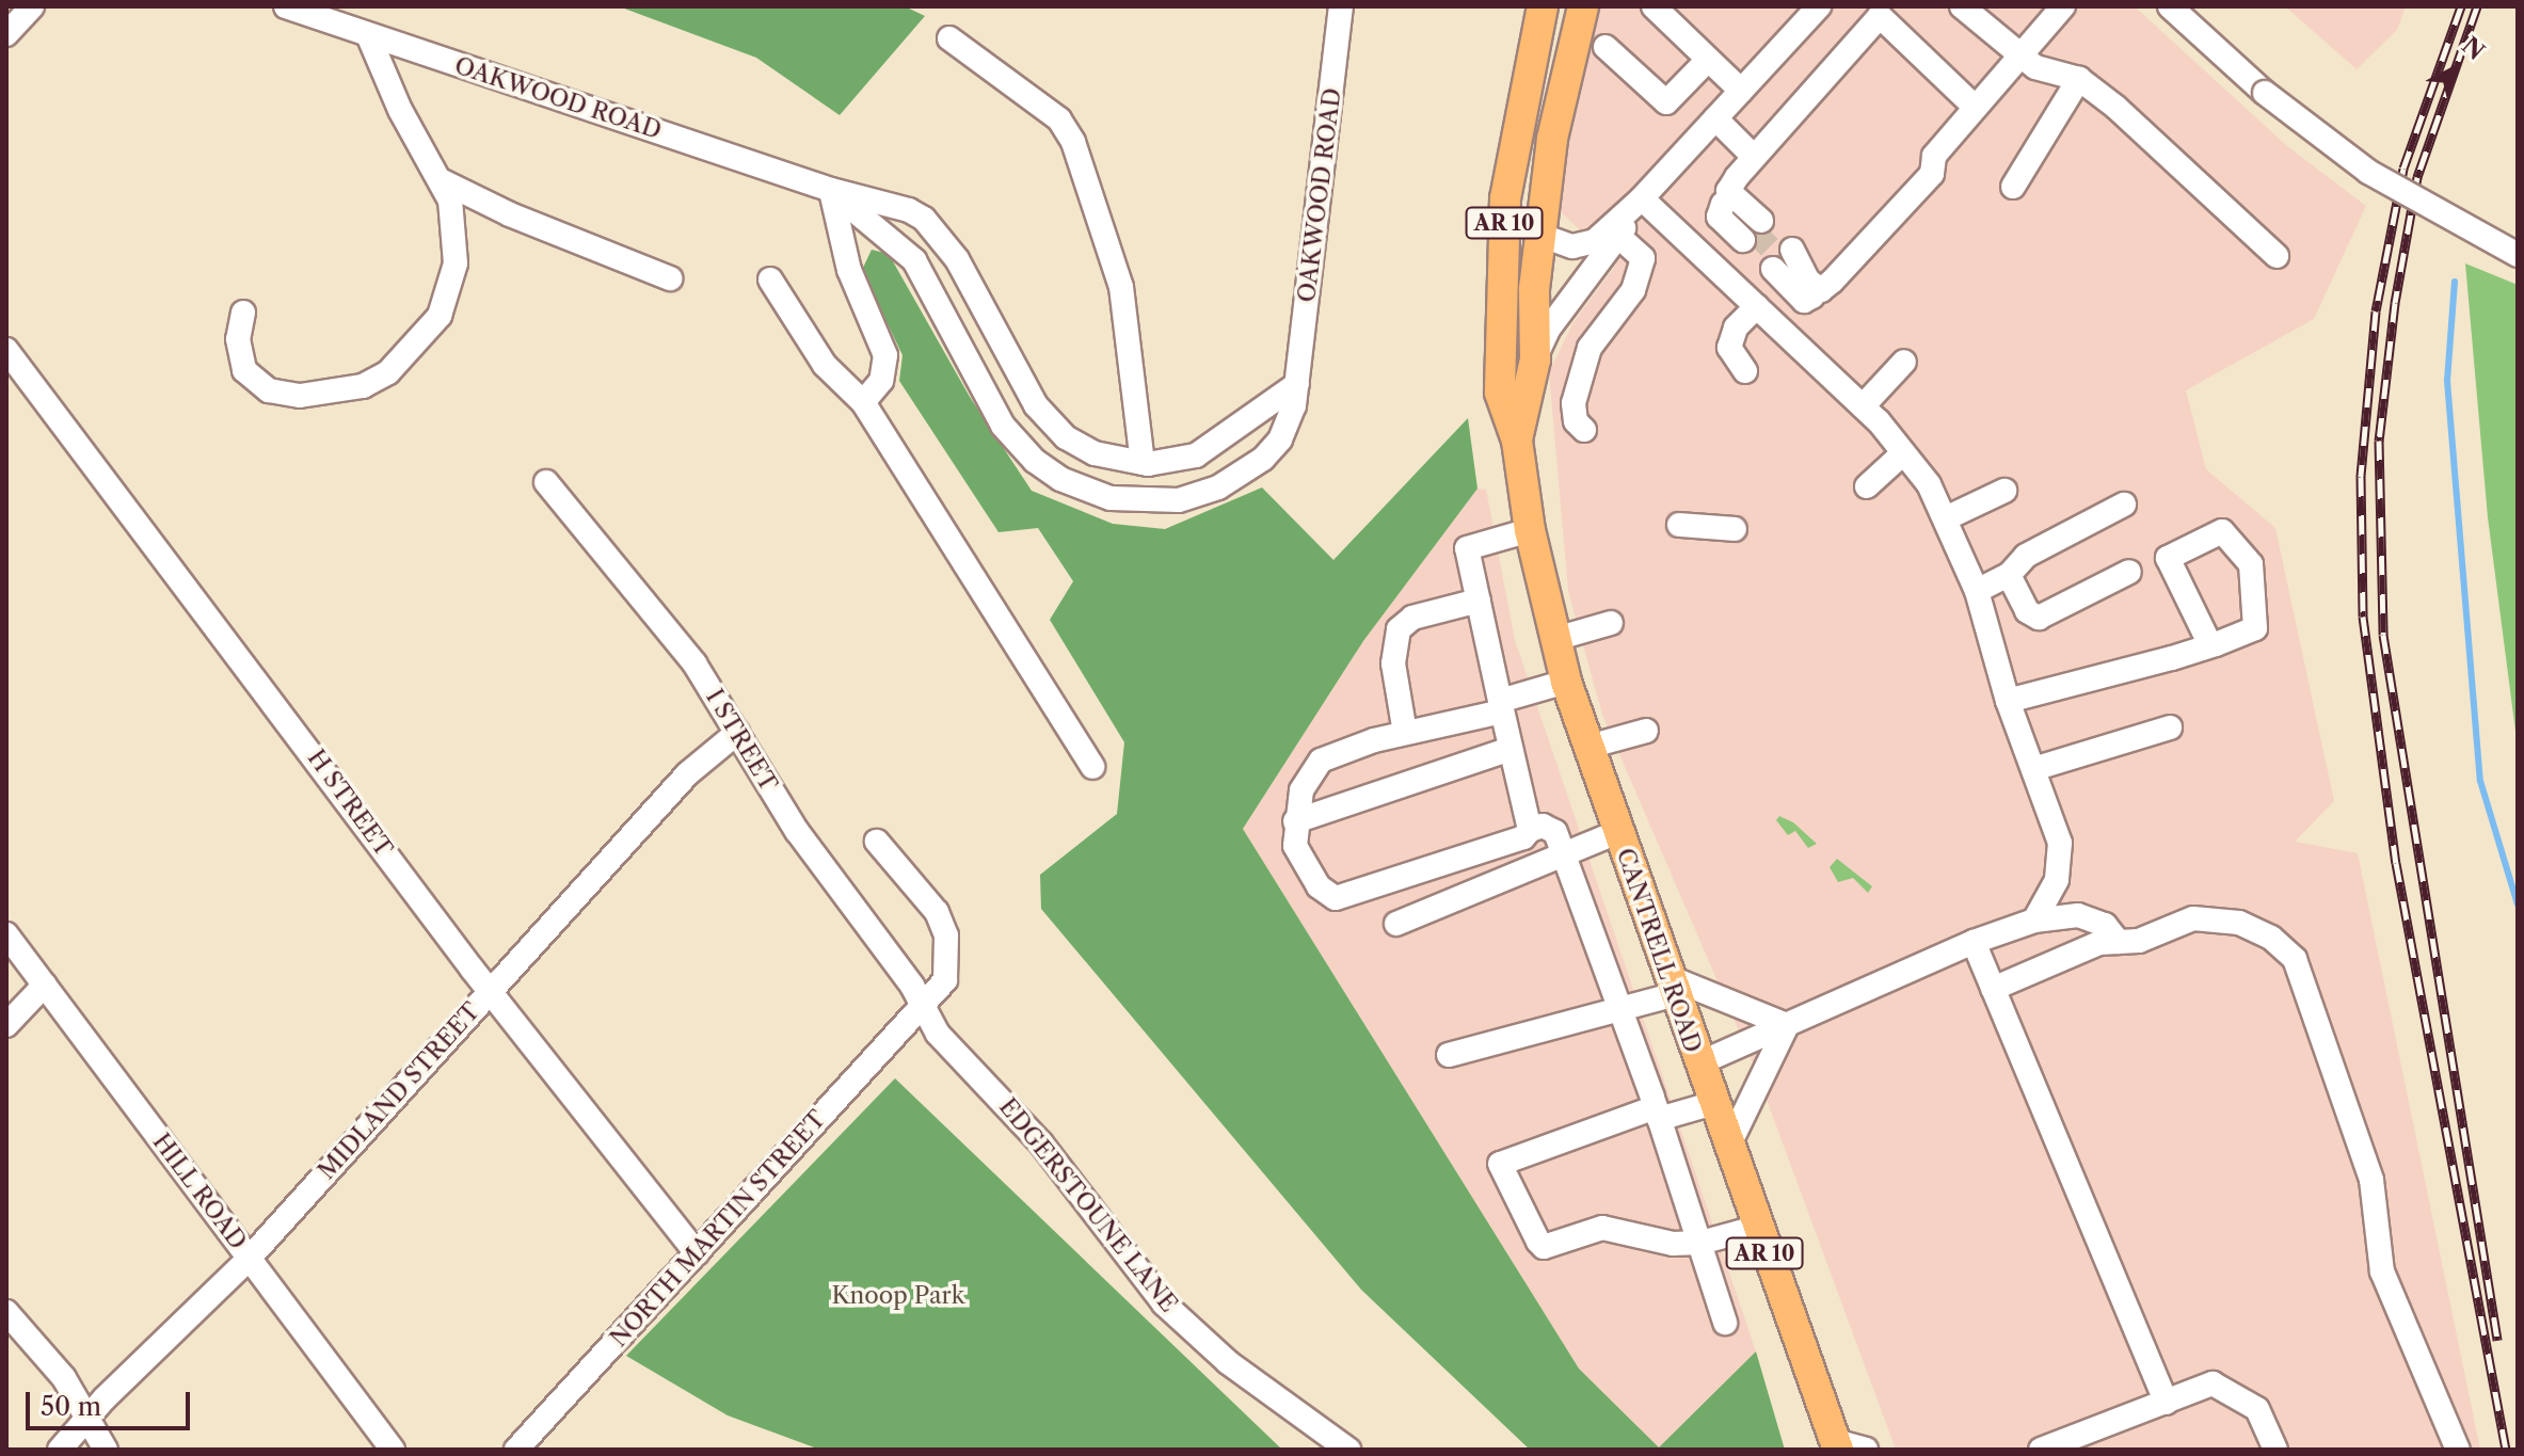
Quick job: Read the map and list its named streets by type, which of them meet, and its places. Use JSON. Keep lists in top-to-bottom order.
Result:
{
  "streets": {
    "main road": ["AR 10", "CANTRELL ROAD"],
    "street": [
      "OAKWOOD ROAD",
      "I STREET",
      "H STREET",
      "MIDLAND STREET",
      "HILL ROAD",
      "EDGERSTOUNE LANE",
      "NORTH MARTIN STREET"
    ]
  },
  "crossings": [
    ["I STREET", "MIDLAND STREET"],
    ["I STREET", "EDGERSTOUNE LANE"],
    ["I STREET", "NORTH MARTIN STREET"],
    ["H STREET", "MIDLAND STREET"],
    ["H STREET", "NORTH MARTIN STREET"],
    ["MIDLAND STREET", "HILL ROAD"],
    ["EDGERSTOUNE LANE", "NORTH MARTIN STREET"]
  ],
  "parks": ["Knoop Park"],
  "scale_bar": "50 m",
  "north": "top right"
}
